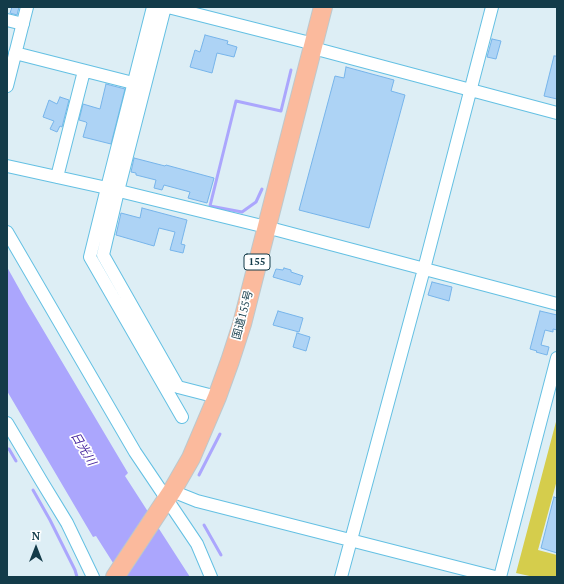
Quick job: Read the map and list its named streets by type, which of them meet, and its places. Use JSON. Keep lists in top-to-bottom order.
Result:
{
  "streets": {
    "highway": ["155", "国道155号"]
  },
  "water": ["日光川"],
  "north": "top"
}
